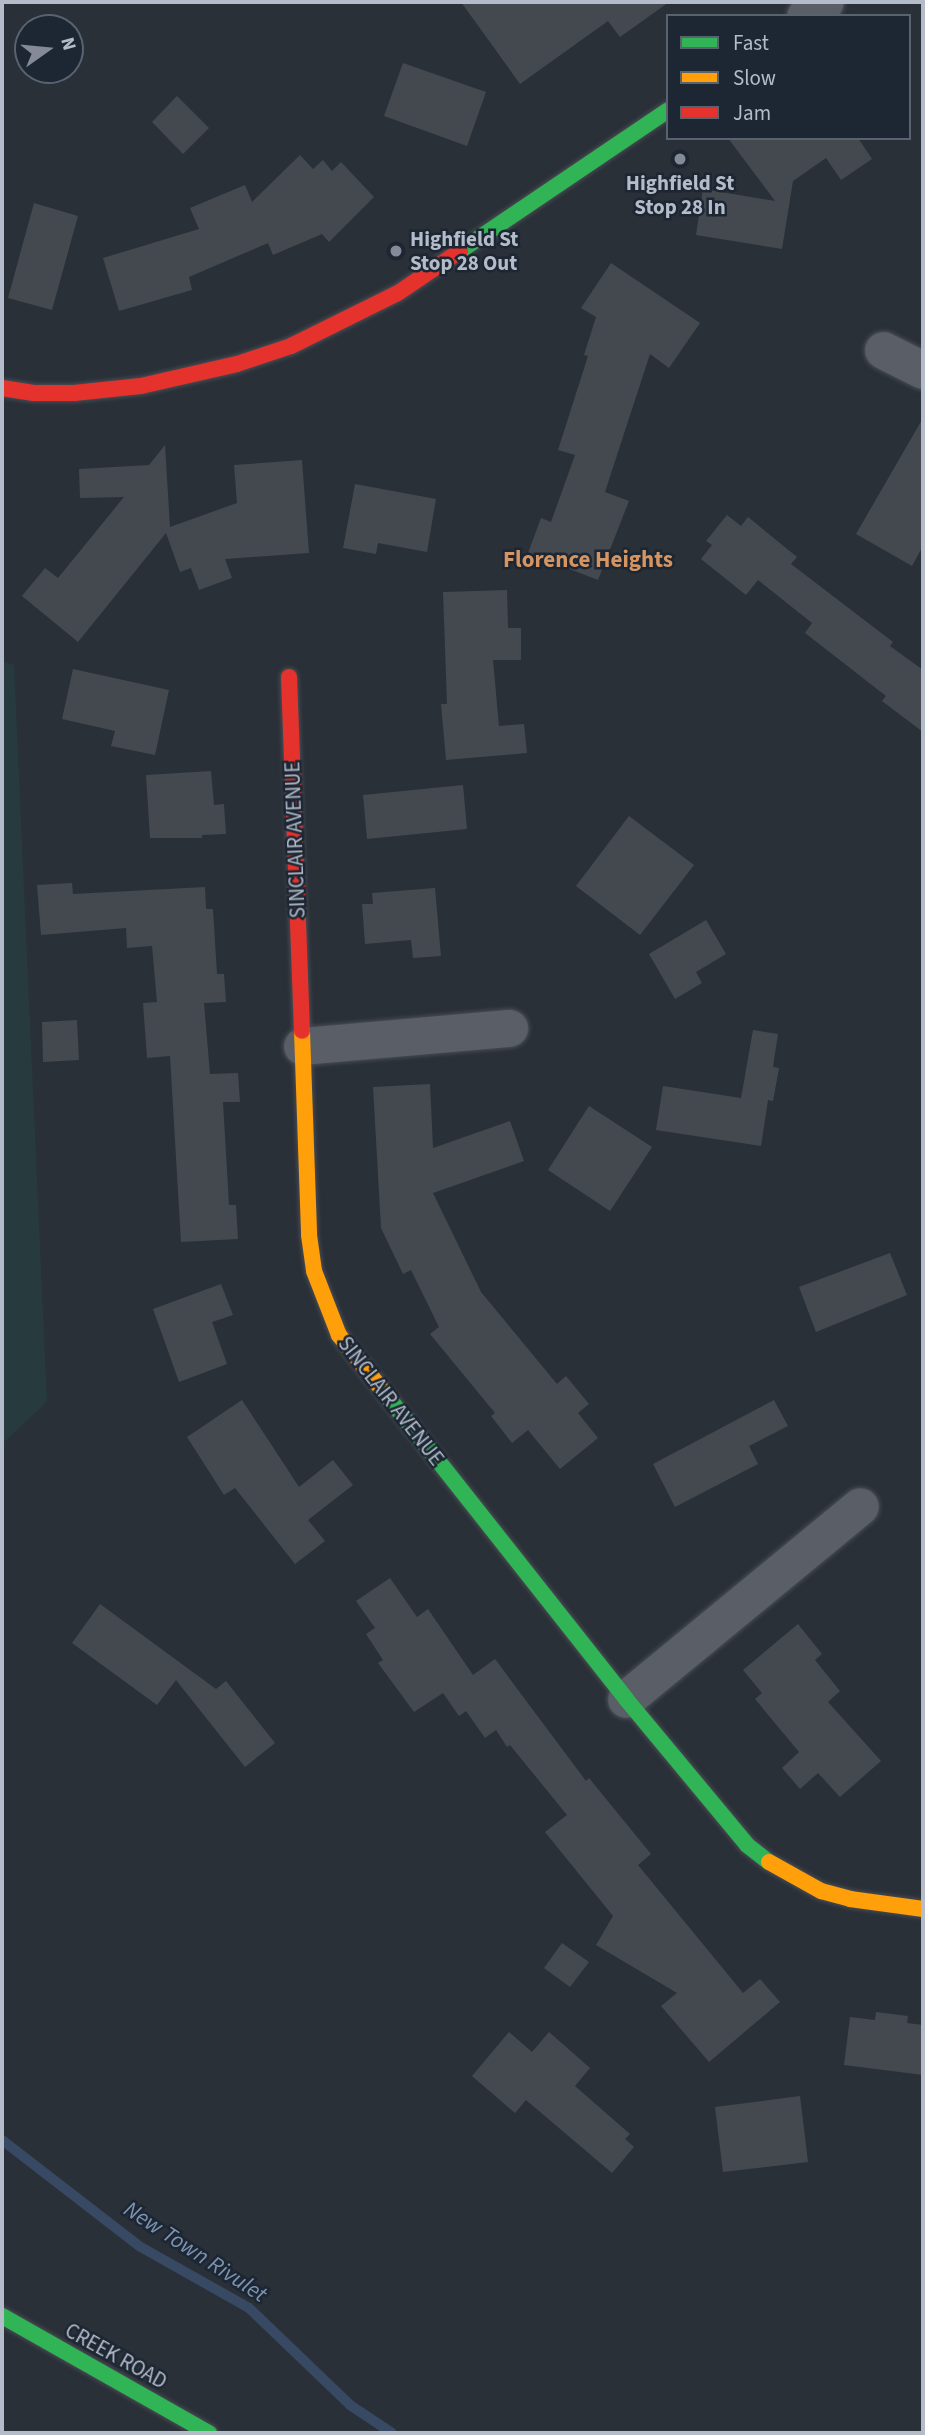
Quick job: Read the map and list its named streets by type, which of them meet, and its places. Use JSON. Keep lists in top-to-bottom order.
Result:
{
  "streets": {
    "street": ["SINCLAIR AVENUE", "CREEK ROAD"]
  },
  "districts": ["Florence Heights"],
  "water": ["New Town Rivulet"],
  "places": ["Highfield St Stop 28 In", "Highfield St Stop 28 Out"],
  "legend": ["Fast", "Slow", "Jam"],
  "north": "right"
}
